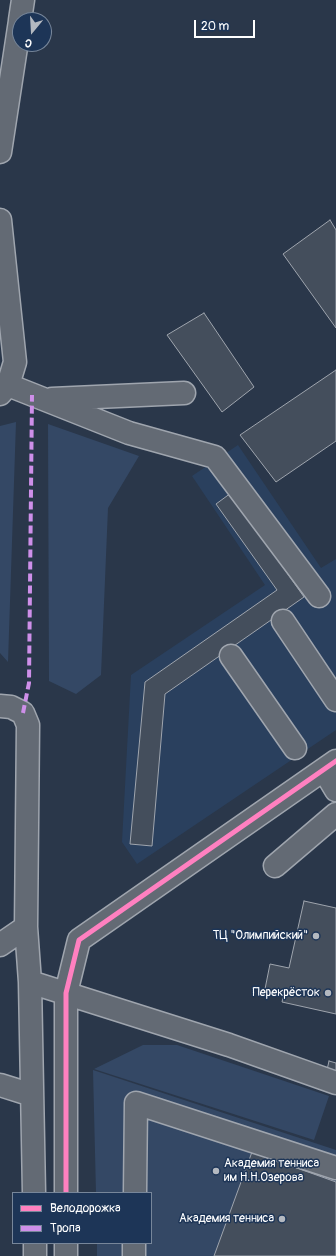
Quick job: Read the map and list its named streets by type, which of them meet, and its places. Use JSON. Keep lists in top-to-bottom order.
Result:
{
  "places": [
    "ТЦ \"Олимпийский\"",
    "Перекрёсток",
    "Академия тенниса им Н.Н.Озерова",
    "Академия тенниса"
  ],
  "legend": ["Велодорожка", "Тропа"],
  "scale_bar": "20 m",
  "north": "bottom"
}
